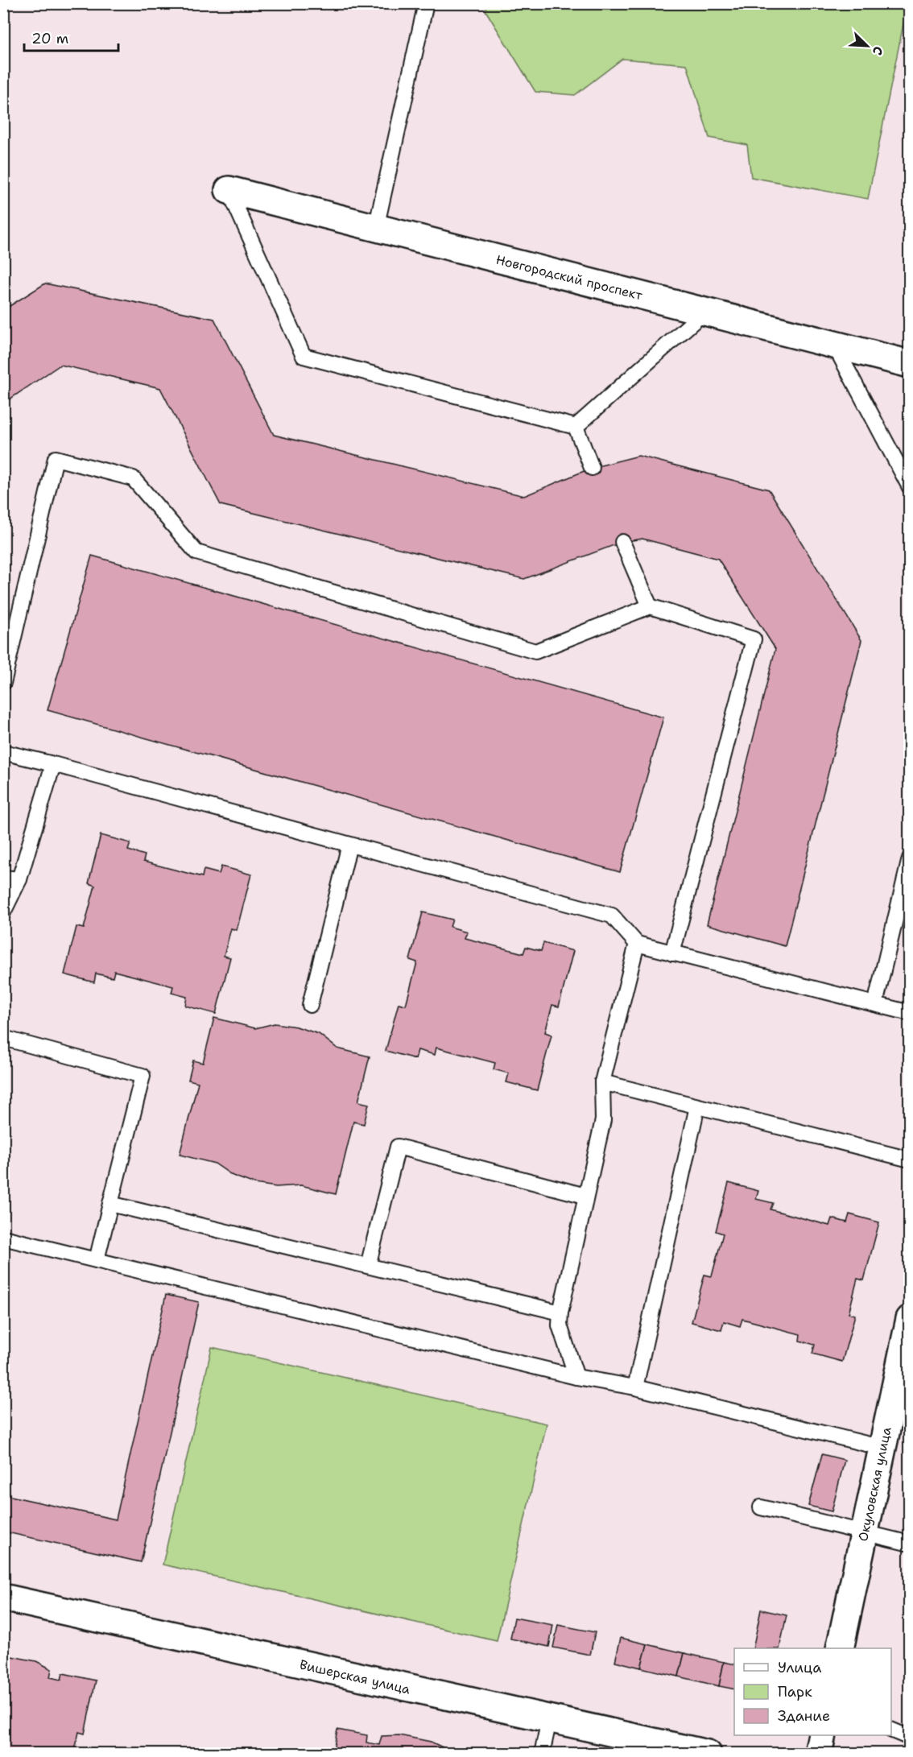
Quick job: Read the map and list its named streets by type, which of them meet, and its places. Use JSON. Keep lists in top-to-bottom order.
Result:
{
  "streets": {
    "street": ["Новгородский проспект", "Окуловская улица", "Вишерская улица"]
  },
  "legend": ["Улица", "Парк", "Здание"],
  "scale_bar": "20 m",
  "north": "bottom right"
}
